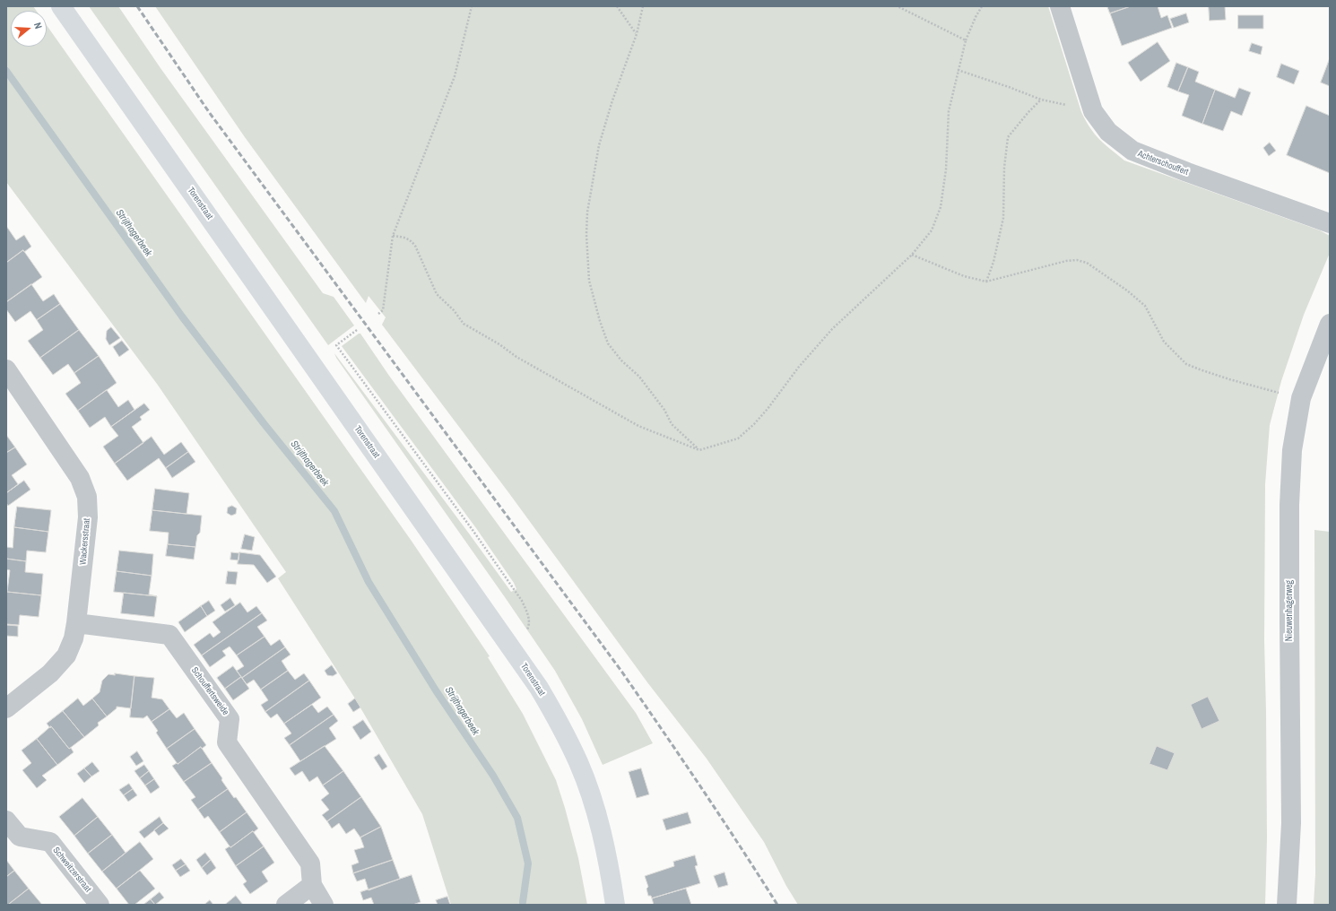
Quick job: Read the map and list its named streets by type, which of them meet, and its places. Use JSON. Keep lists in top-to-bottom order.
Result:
{
  "streets": {
    "street": [
      "Achterschouffert",
      "Torenstraat",
      "Wackersstraat",
      "Nieuwenhagerweg",
      "Schouffertsweide",
      "Schweitzerstraat"
    ]
  },
  "crossings": [
    ["Wackersstraat", "Schouffertsweide"]
  ],
  "water": ["Strijthagerbeek"],
  "north": "right"
}
